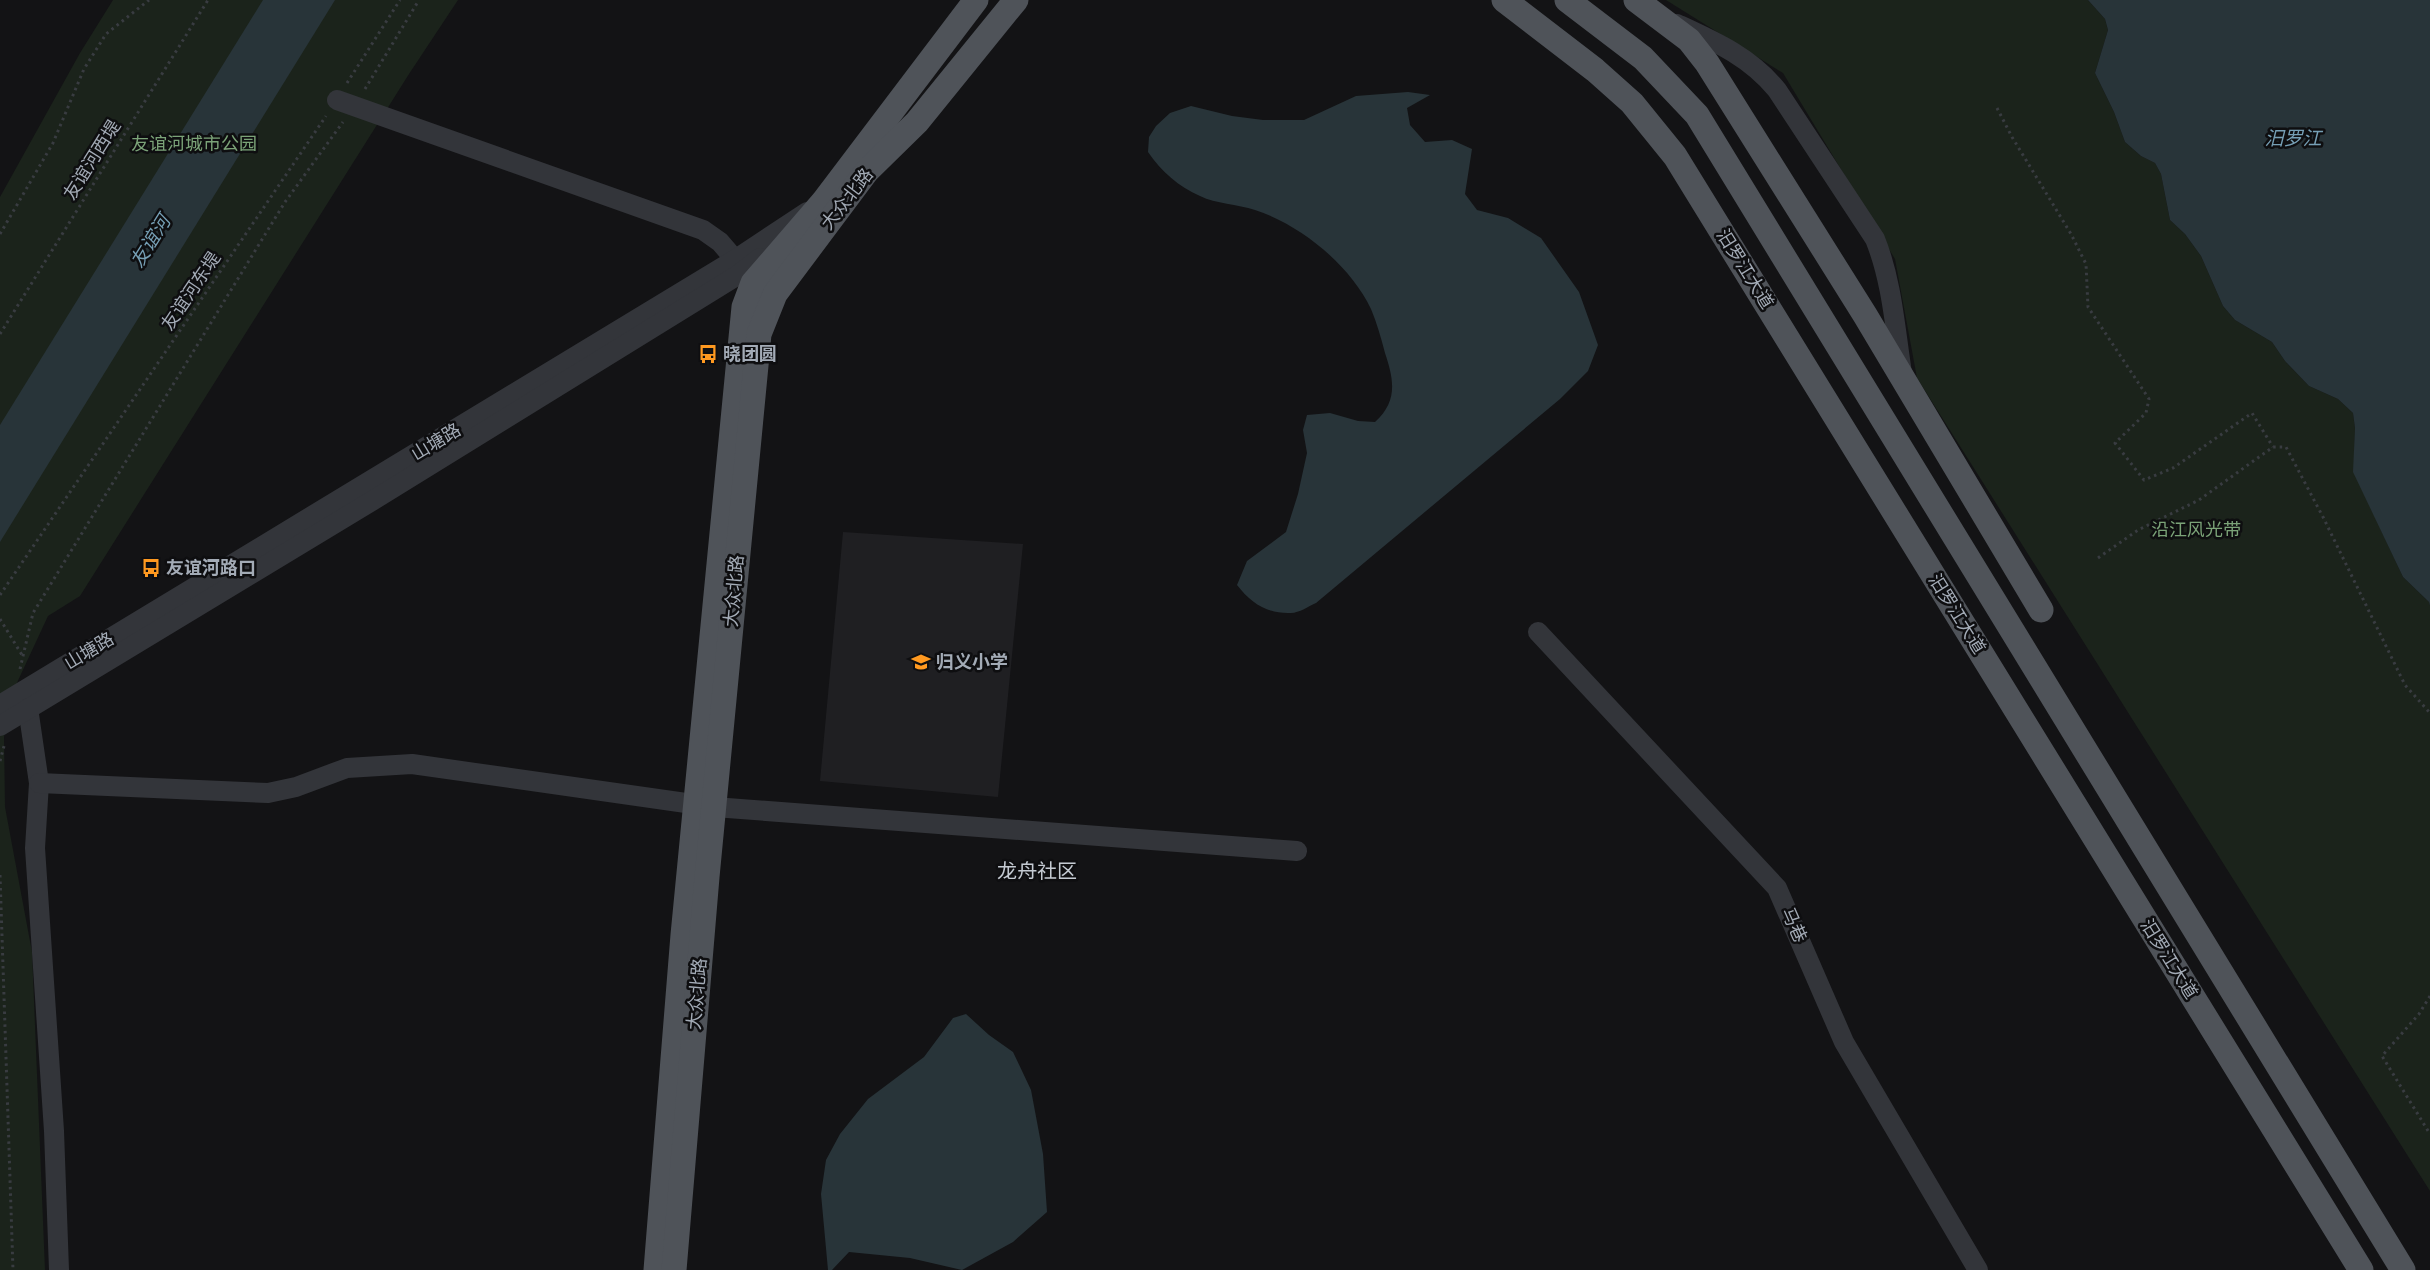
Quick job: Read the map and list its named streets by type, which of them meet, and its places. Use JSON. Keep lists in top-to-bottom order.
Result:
{
  "streets": {
    "main road": ["大众北路", "汨罗江大道"],
    "street": ["山塘路", "马巷"],
    "path": ["友谊河西堤", "友谊河东堤"]
  },
  "crossings": [
    ["大众北路", "山塘路"]
  ],
  "districts": ["龙舟社区"],
  "water": ["汨罗江", "友谊河"],
  "parks": ["友谊河城市公园", "沿江风光带"],
  "places": {
    "bus stop": ["晓团圆", "友谊河路口"],
    "school or university": ["归义小学"]
  }
}
